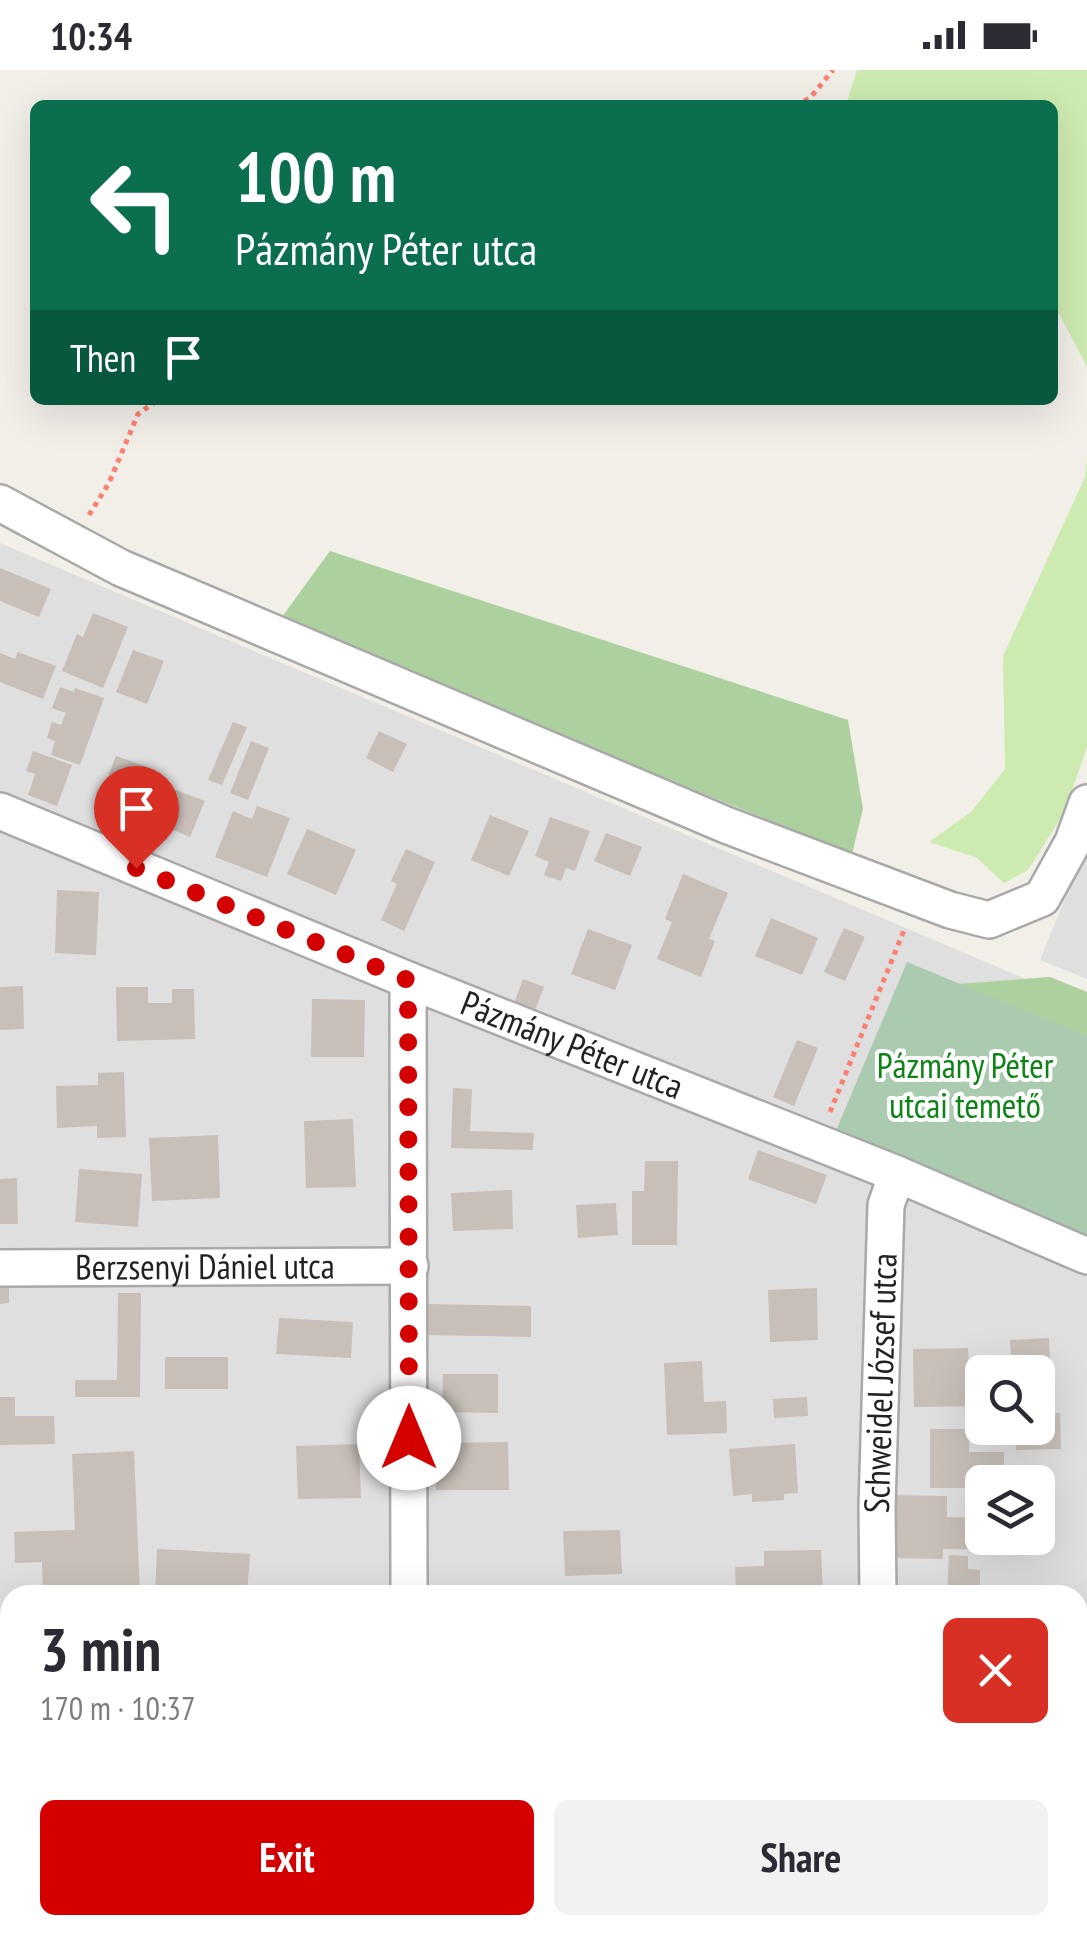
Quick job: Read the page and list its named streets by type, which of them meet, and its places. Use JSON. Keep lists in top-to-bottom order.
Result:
{
  "streets": {
    "street": ["Pázmány Péter utca", "Berzsenyi Dániel utca", "Schweidel József utca"]
  },
  "crossings": [
    ["Pázmány Péter utca", "Schweidel József utca"]
  ],
  "parks": ["Pázmány Péter utcai temető"],
  "page": {
    "status": "10:34",
    "turn": ["100 m", "Pázmány Péter utca"],
    "then": "Then",
    "heading": ["3 min", "170 m · 10:37"],
    "buttons": ["Exit", "Share"]
  }
}
